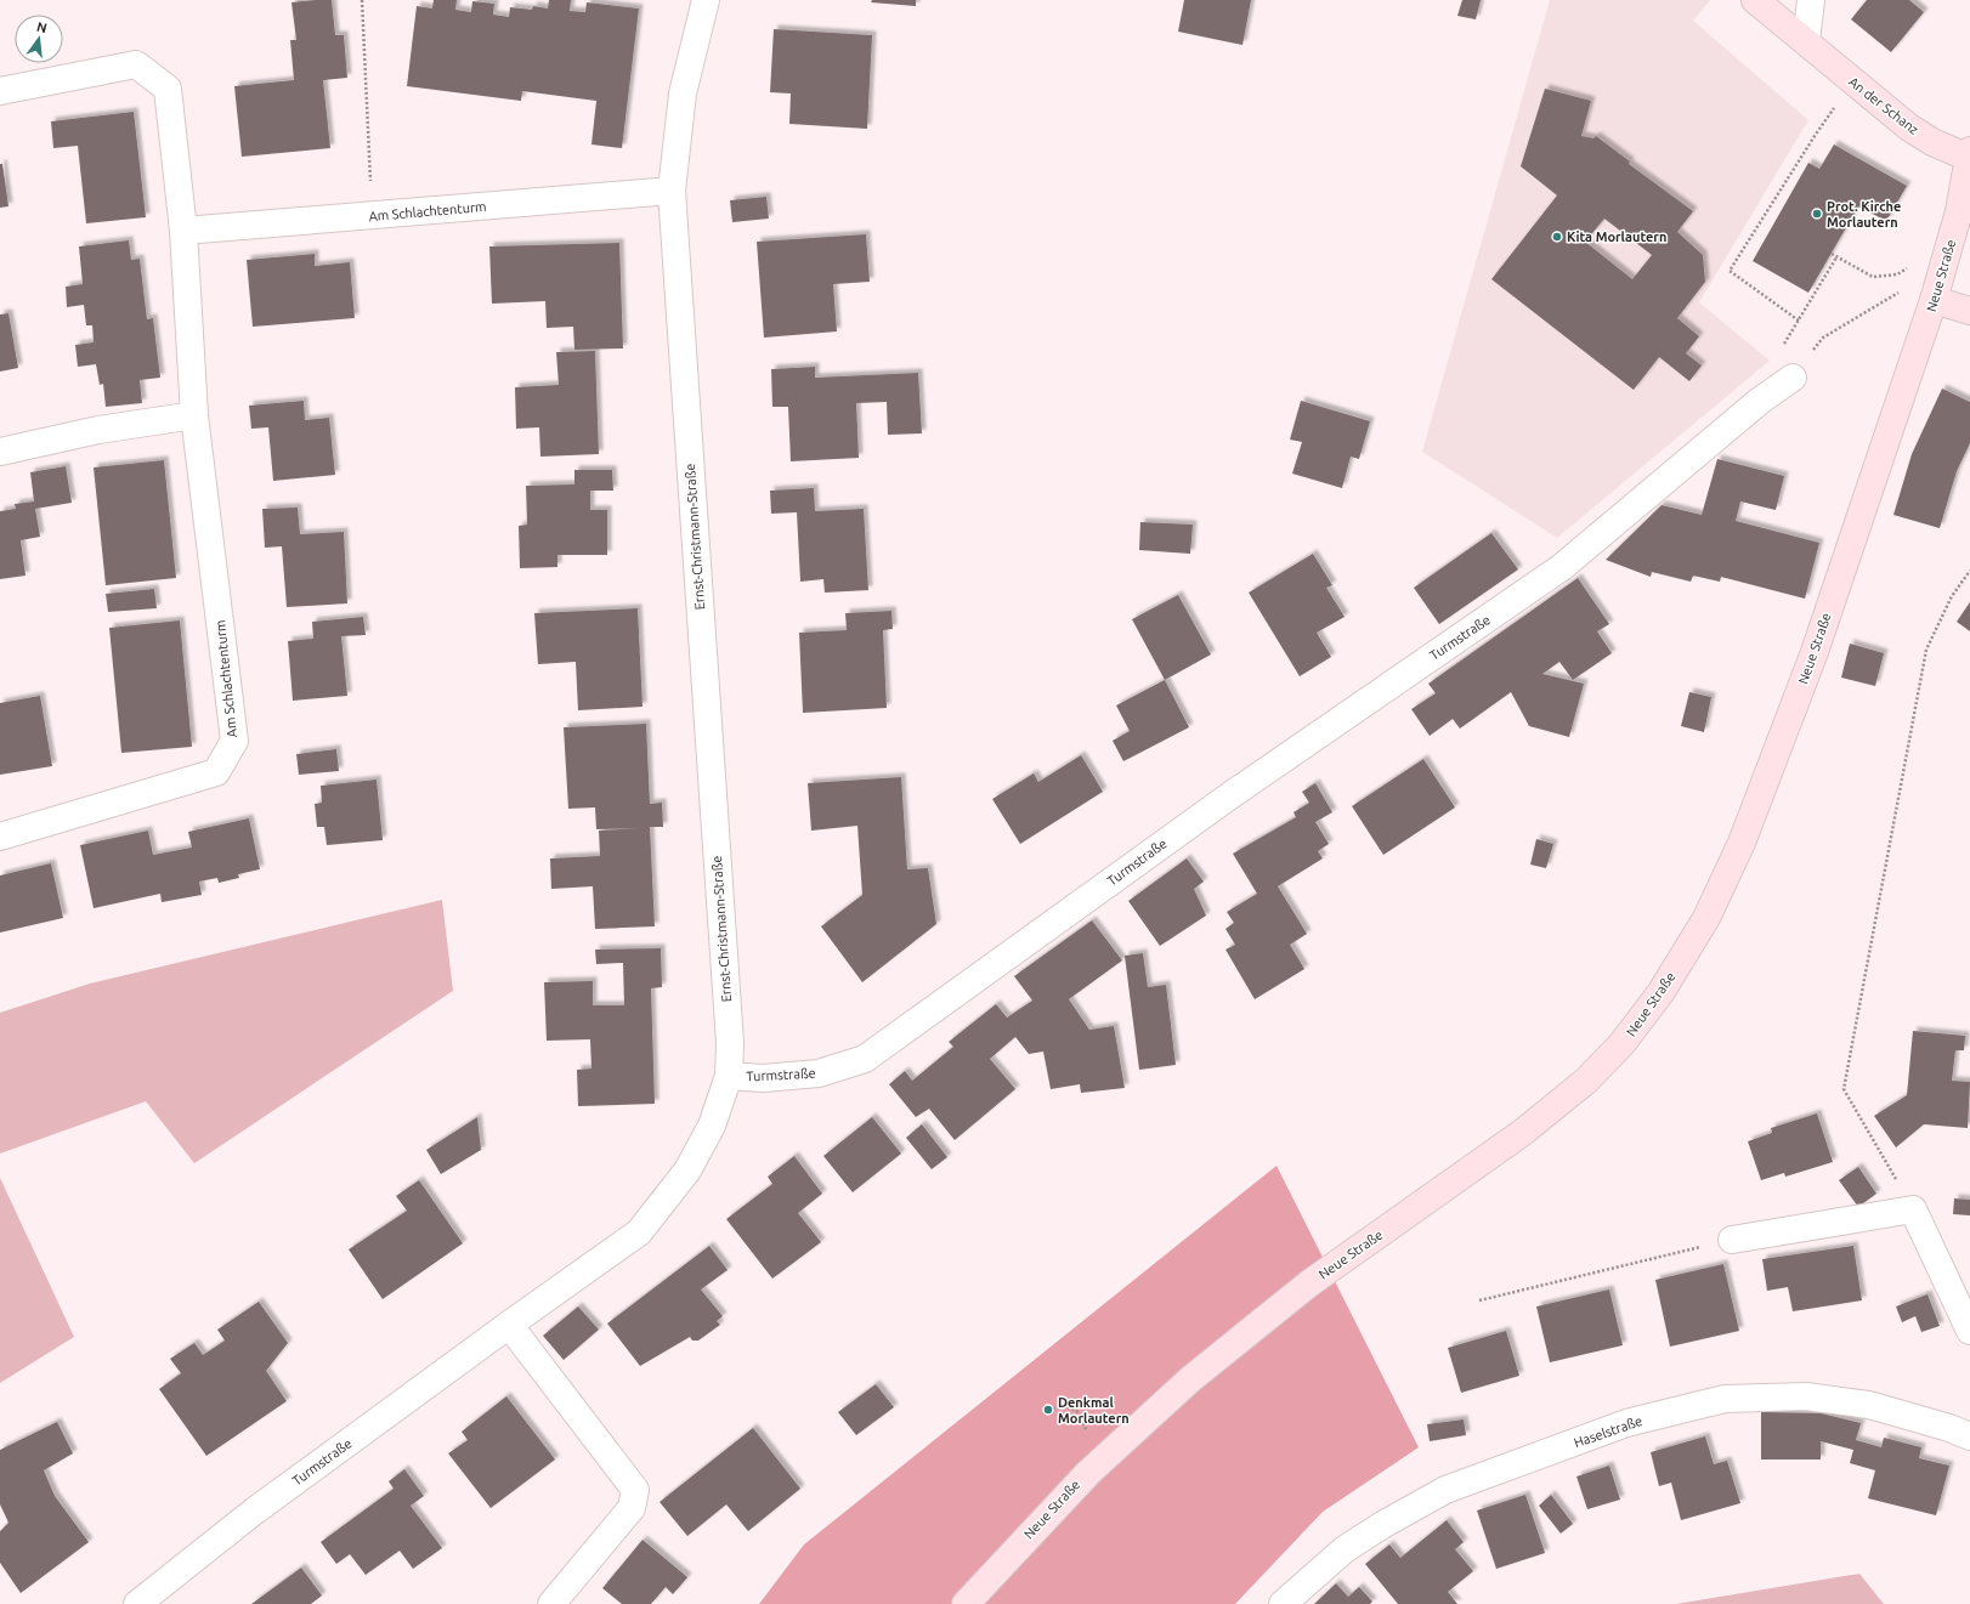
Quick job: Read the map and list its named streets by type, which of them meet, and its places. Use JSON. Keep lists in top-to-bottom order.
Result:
{
  "streets": {
    "main road": ["An der Schanz", "Neue Straße"],
    "street": [
      "Am Schlachtenturm",
      "Ernst-Christmann-Straße",
      "Turmstraße",
      "Haselstraße"
    ]
  },
  "crossings": [
    ["An der Schanz", "Neue Straße"],
    ["Am Schlachtenturm", "Ernst-Christmann-Straße"],
    ["Ernst-Christmann-Straße", "Turmstraße"]
  ],
  "places": ["Prot. Kirche Morlautern", "Kita Morlautern", "Denkmal Morlautern"],
  "north": "top"
}
